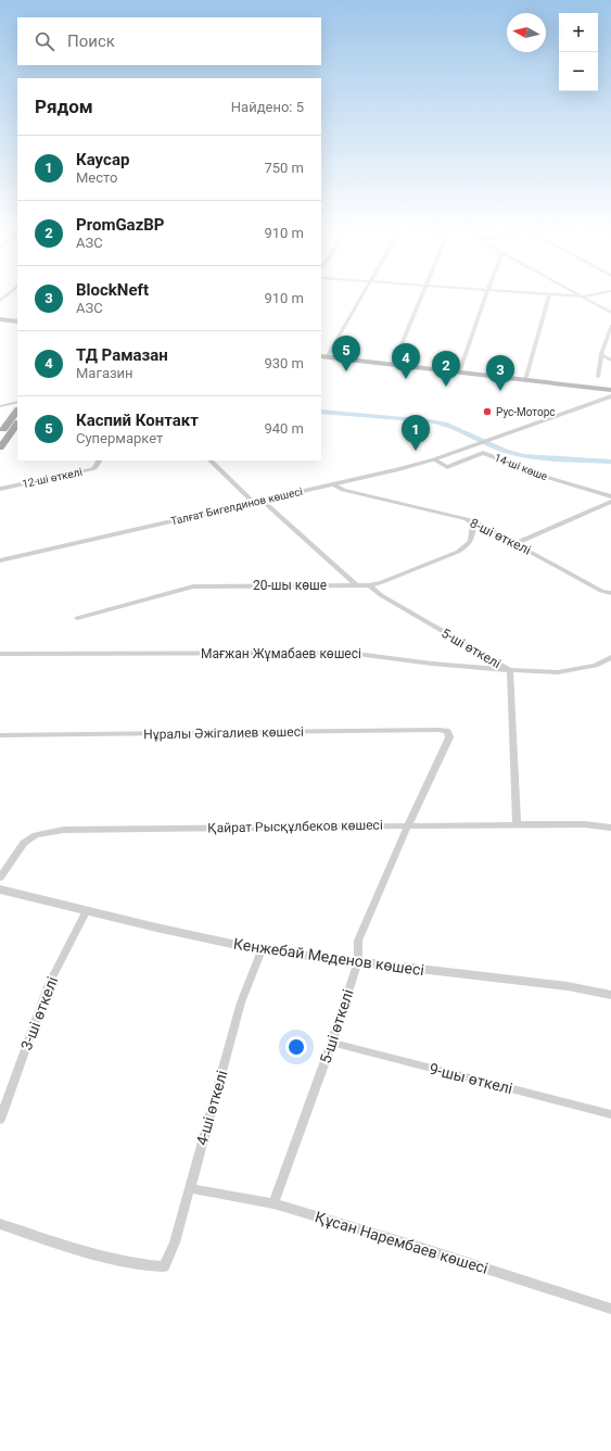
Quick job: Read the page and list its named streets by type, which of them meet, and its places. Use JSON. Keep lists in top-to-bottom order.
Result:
{
  "streets": {
    "street": [
      "14-ші көше",
      "12-ші өткелі",
      "Талғат Бигелдинов көшесі",
      "8-ші өткелі",
      "20-шы көше",
      "5-ші өткелі",
      "Мағжан Жұмабаев көшесі",
      "Нұралы Әжiгалиев көшесi",
      "Қайрат Рысқұлбеков көшесі",
      "Кенжебай Меденов көшесі",
      "3-ші өткелі",
      "9-шы өткелі",
      "4-ші өткелі",
      "Құсан Нарембаев көшесі"
    ]
  },
  "crossings": [
    ["14-ші көше", "Талғат Бигелдинов көшесі"],
    ["Талғат Бигелдинов көшесі", "8-ші өткелі"],
    ["8-ші өткелі", "20-шы көше"],
    ["20-шы көше", "5-ші өткелі"],
    ["5-ші өткелі", "Мағжан Жұмабаев көшесі"],
    ["5-ші өткелі", "Нұралы Әжiгалиев көшесi"],
    ["5-ші өткелі", "Қайрат Рысқұлбеков көшесі"],
    ["5-ші өткелі", "Кенжебай Меденов көшесі"],
    ["5-ші өткелі", "9-шы өткелі"],
    ["5-ші өткелі", "Құсан Нарембаев көшесі"],
    ["Кенжебай Меденов көшесі", "3-ші өткелі"],
    ["Кенжебай Меденов көшесі", "4-ші өткелі"],
    ["4-ші өткелі", "Құсан Нарембаев көшесі"]
  ],
  "places": ["Рус-Моторс"],
  "north": "left",
  "page": {
    "map_buttons": ["+", "−"],
    "search": "Поиск",
    "heading": ["Рядом", "Найдено: 5"],
    "list": [
      {
        "mark": "1",
        "name": "Каусар",
        "note": "Место",
        "value": "750 m"
      },
      {
        "mark": "2",
        "name": "PromGazBP",
        "note": "АЗС",
        "value": "910 m"
      },
      {
        "mark": "3",
        "name": "BlockNeft",
        "note": "АЗС",
        "value": "910 m"
      },
      {
        "mark": "4",
        "name": "ТД Рамазан",
        "note": "Магазин",
        "value": "930 m"
      },
      {
        "mark": "5",
        "name": "Каспий Контакт",
        "note": "Супермаркет",
        "value": "940 m"
      }
    ],
    "pins": [
      "5",
      "4",
      "2",
      "3",
      "1"
    ]
  }
}
